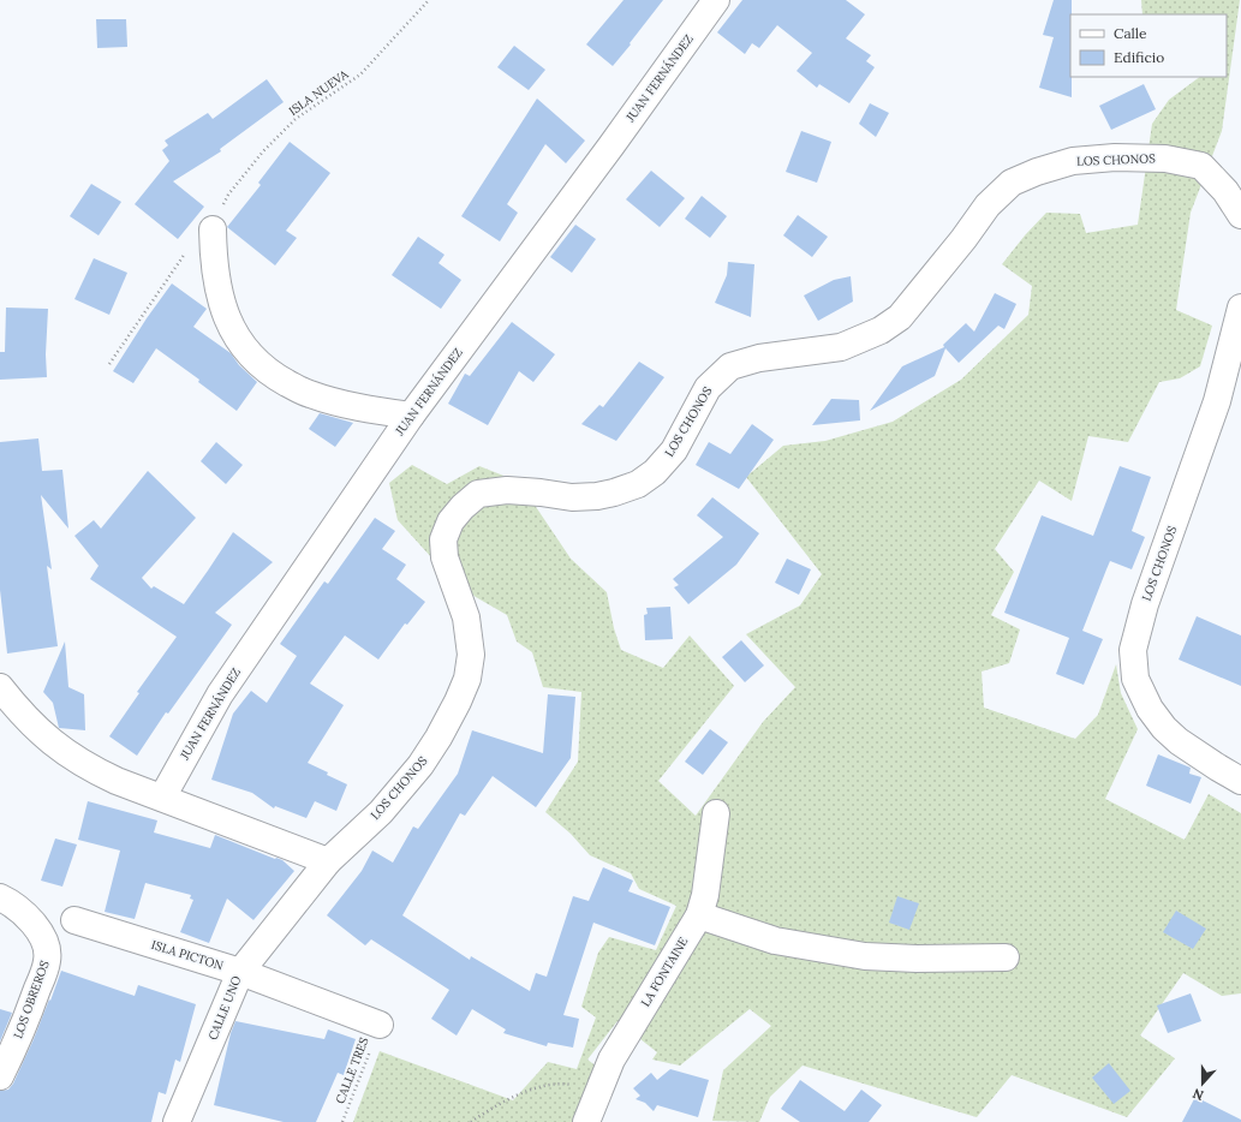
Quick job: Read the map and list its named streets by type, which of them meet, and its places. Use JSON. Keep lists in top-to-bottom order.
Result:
{
  "streets": {
    "street": [
      "JUAN FERNÁNDEZ",
      "LOS CHONOS",
      "ISLA PICTON",
      "LA FONTAINE",
      "LOS OBREROS",
      "CALLE UNO"
    ],
    "path": ["ISLA NUEVA", "CALLE TRES"]
  },
  "crossings": [
    ["LOS CHONOS", "CALLE UNO"],
    ["ISLA PICTON", "CALLE UNO"],
    ["ISLA PICTON", "CALLE TRES"]
  ],
  "legend": ["Calle", "Edificio"],
  "north": "bottom"
}
